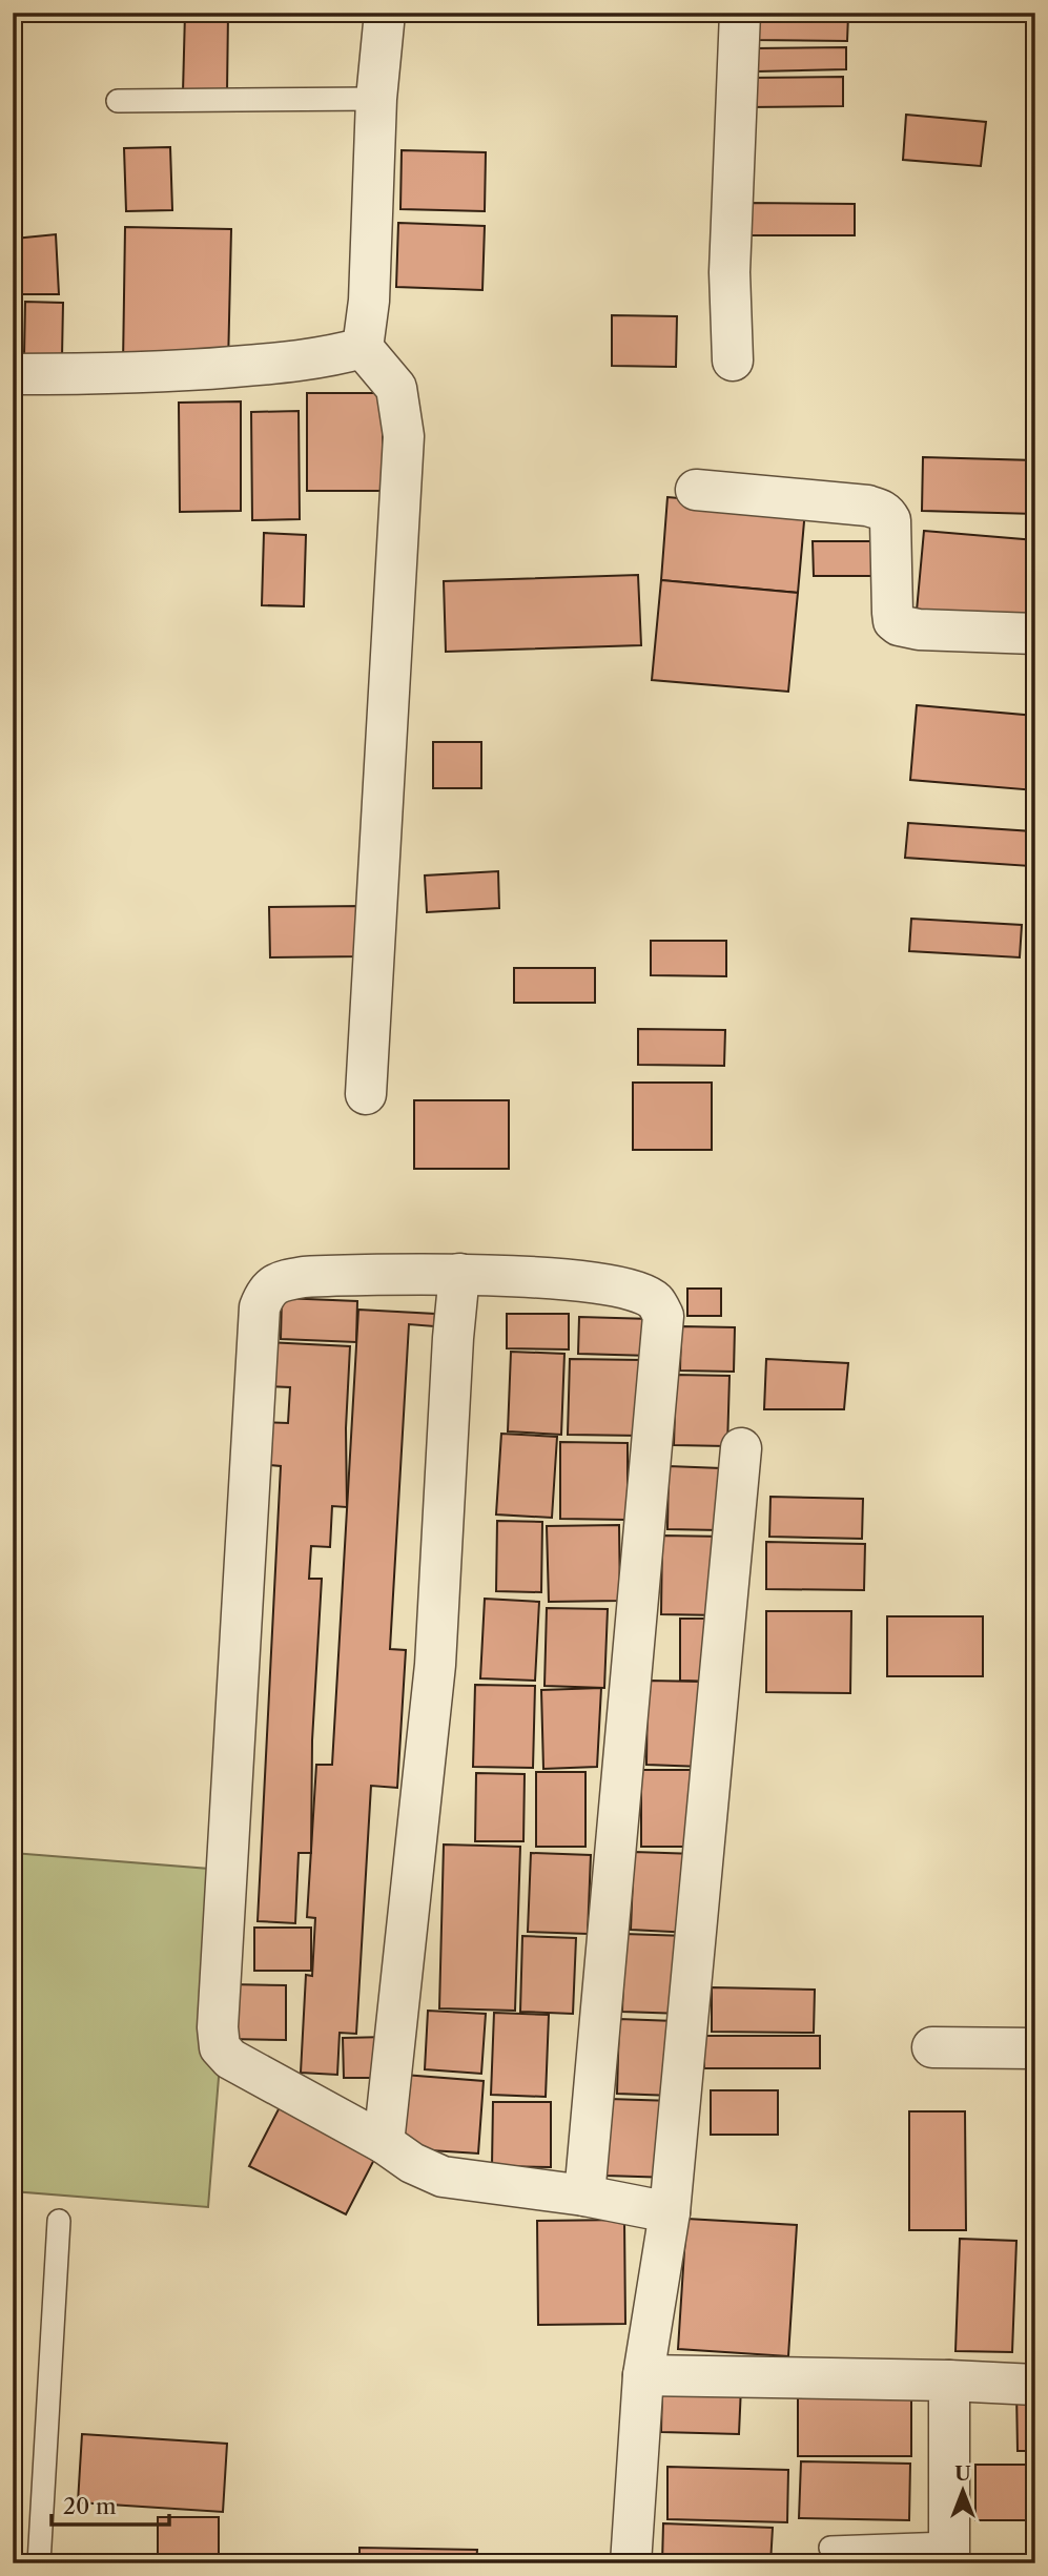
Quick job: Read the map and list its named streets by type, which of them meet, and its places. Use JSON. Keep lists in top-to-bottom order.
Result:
{
  "scale_bar": "20 m",
  "north": "top"
}
